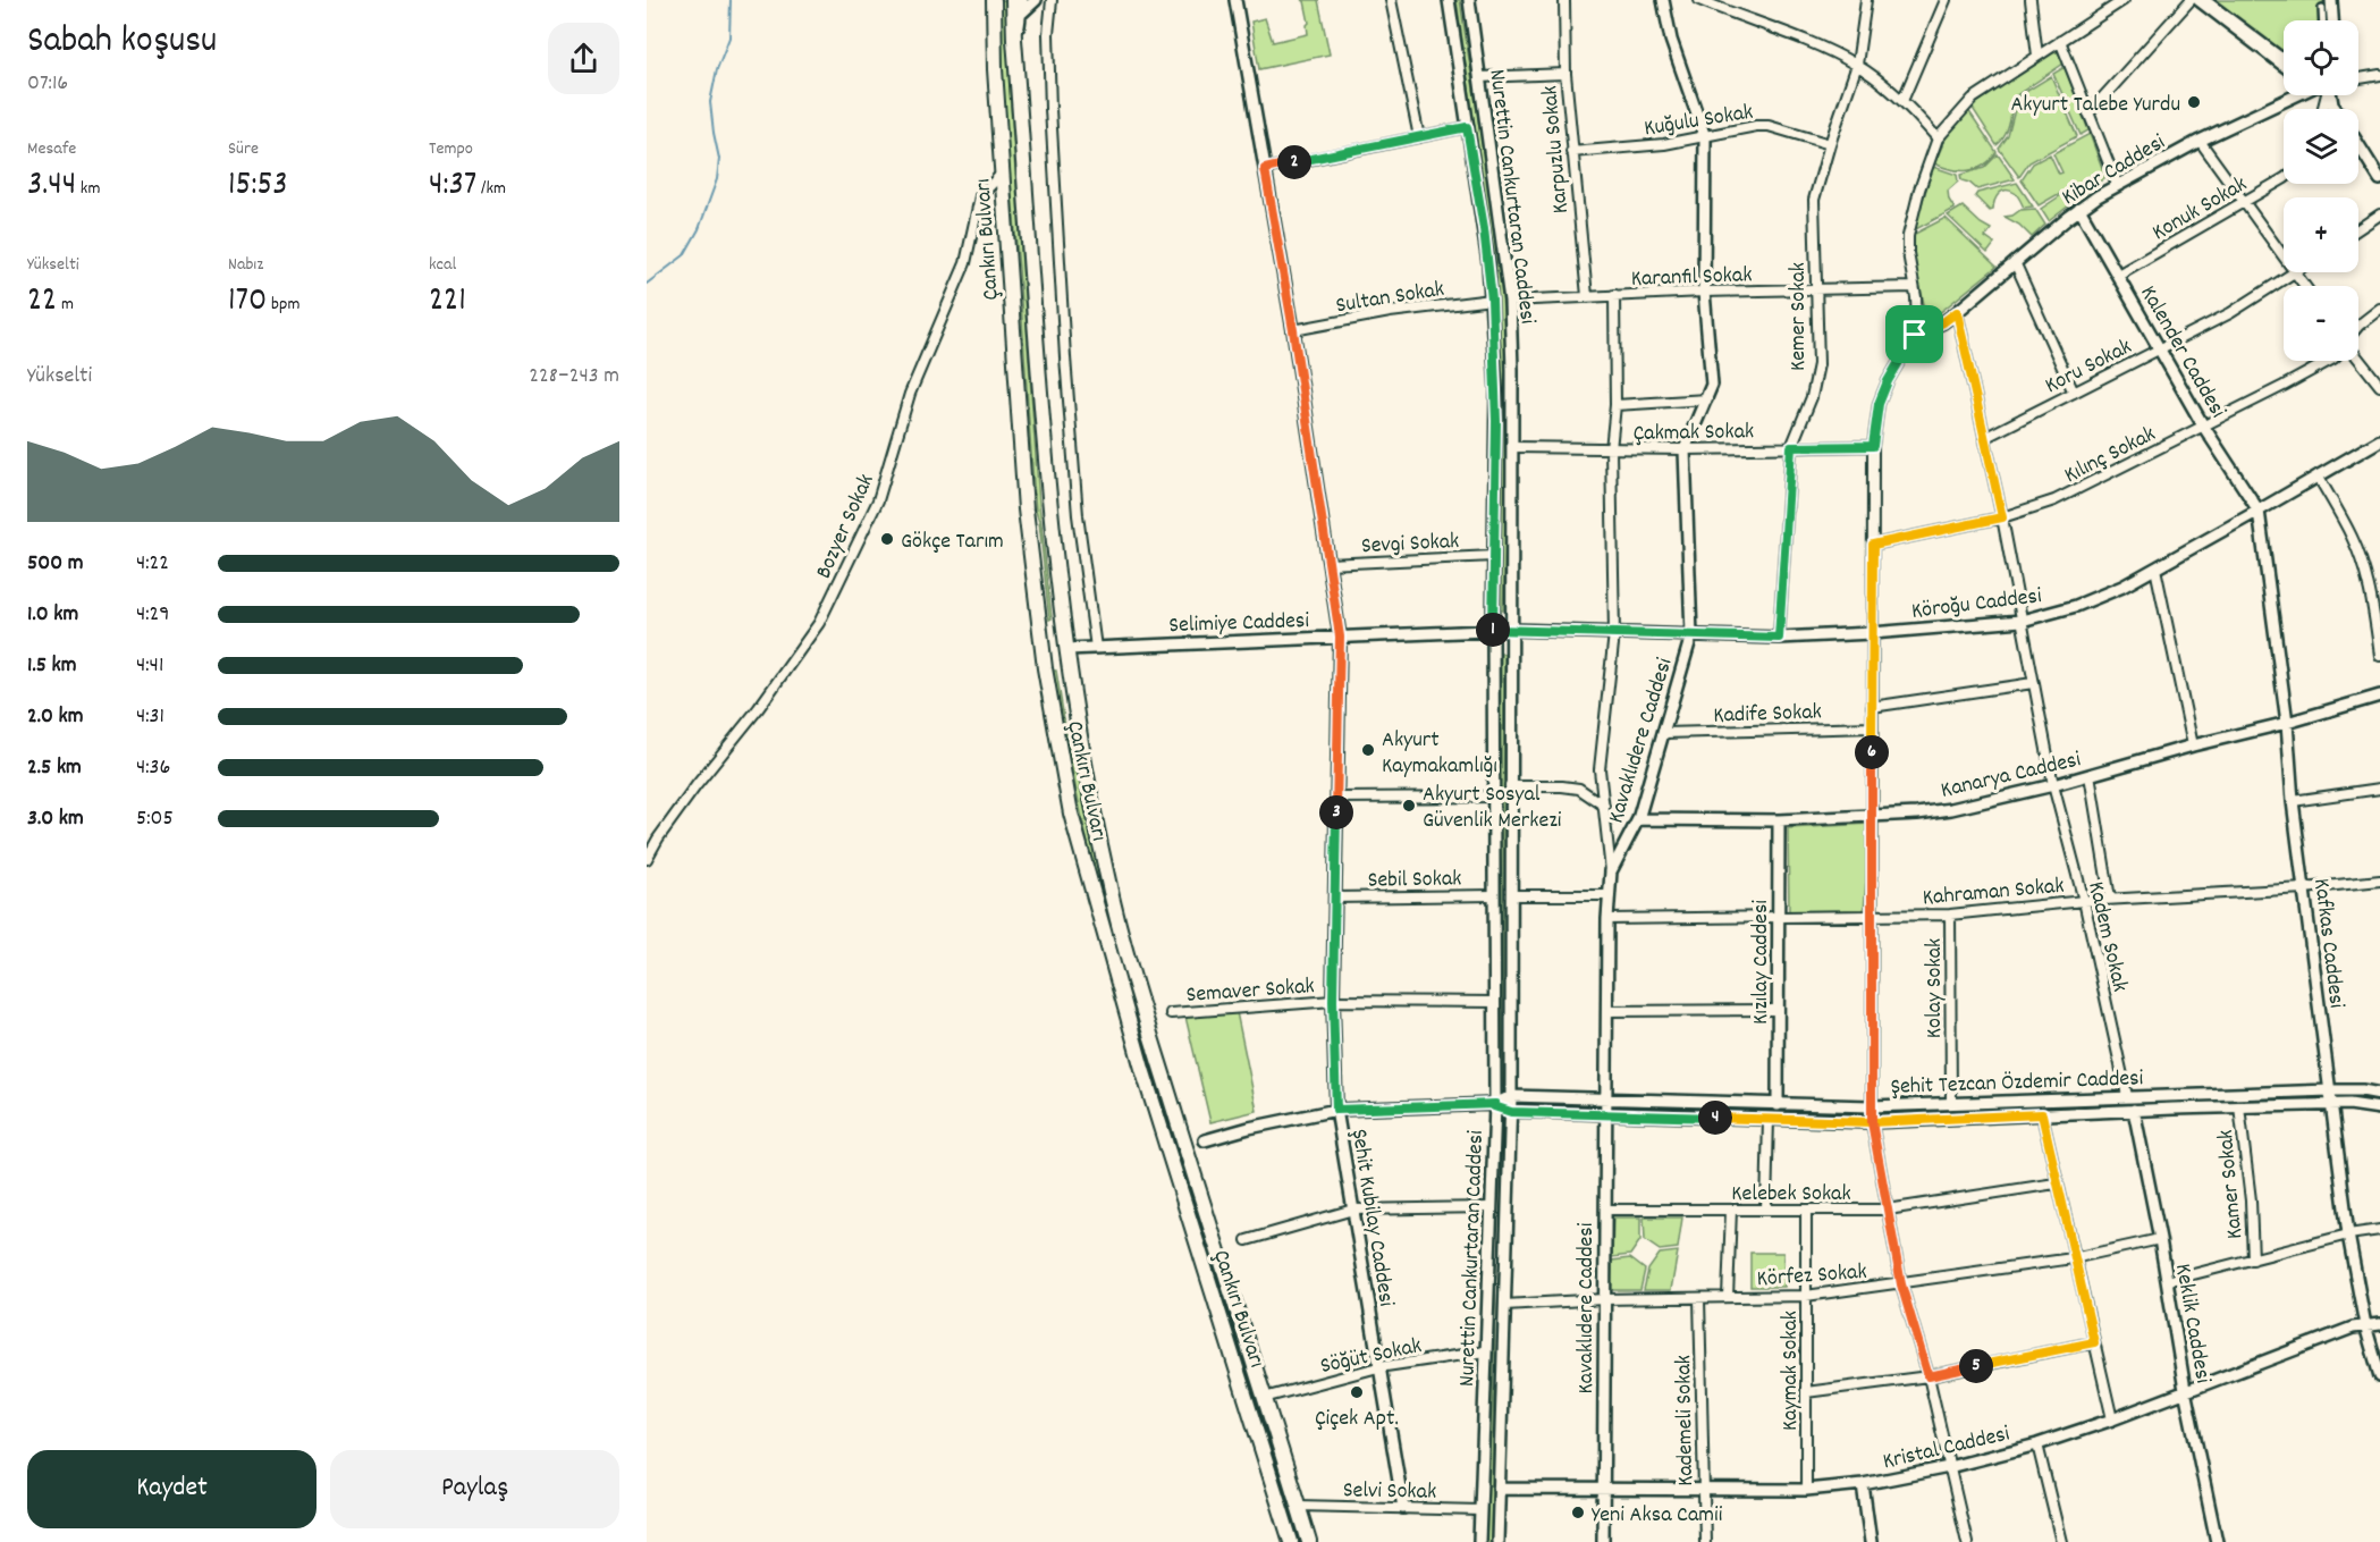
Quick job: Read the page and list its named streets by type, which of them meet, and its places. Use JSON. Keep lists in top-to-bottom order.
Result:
{
  "streets": {
    "highway": ["Çankırı Bulvarı"],
    "street": [
      "Kuğulu Sokak",
      "Karpuzlu Sokak",
      "Kibar Caddesi",
      "Nurettin Cankurtaran Caddesi",
      "Konuk Sokak",
      "Karanfil Sokak",
      "Sultan Sokak",
      "Kemer Sokak",
      "Kalender Caddesi",
      "Koru Sokak",
      "Çakmak Sokak",
      "Kılınç Sokak",
      "Bozyer Sokak",
      "Sevgi Sokak",
      "Köroğu Caddesi",
      "Selimiye Caddesi",
      "Kadife Sokak",
      "Kavaklıdere Caddesi",
      "Kanarya Caddesi",
      "Sebil Sokak",
      "Kahraman Sokak",
      "Kadem Sokak",
      "Kafkas Caddesi",
      "Kızılay Caddesi",
      "Semaver Sokak",
      "Kolay Sokak",
      "Şehit Tezcan Özdemir Caddesi",
      "Kamer Sokak",
      "Kelebek Sokak",
      "Şehit Kubilay Caddesi",
      "Körfez Sokak",
      "Keklik Caddesi",
      "Söğüt Sokak",
      "Kaymak Sokak",
      "Kademeli Sokak",
      "Kristal Caddesi",
      "Selvi Sokak"
    ]
  },
  "crossings": [
    ["Kuğulu Sokak", "Karpuzlu Sokak"],
    ["Kuğulu Sokak", "Kemer Sokak"],
    ["Kuğulu Sokak", "Kavaklıdere Caddesi"],
    ["Karpuzlu Sokak", "Karanfil Sokak"],
    ["Kibar Caddesi", "Kalender Caddesi"],
    ["Kibar Caddesi", "Kadem Sokak"],
    ["Nurettin Cankurtaran Caddesi", "Karanfil Sokak"],
    ["Nurettin Cankurtaran Caddesi", "Sultan Sokak"],
    ["Nurettin Cankurtaran Caddesi", "Çakmak Sokak"],
    ["Nurettin Cankurtaran Caddesi", "Sevgi Sokak"],
    ["Nurettin Cankurtaran Caddesi", "Köroğu Caddesi"],
    ["Nurettin Cankurtaran Caddesi", "Selimiye Caddesi"],
    ["Nurettin Cankurtaran Caddesi", "Sebil Sokak"],
    ["Nurettin Cankurtaran Caddesi", "Semaver Sokak"],
    ["Nurettin Cankurtaran Caddesi", "Şehit Tezcan Özdemir Caddesi"],
    ["Nurettin Cankurtaran Caddesi", "Körfez Sokak"],
    ["Nurettin Cankurtaran Caddesi", "Söğüt Sokak"],
    ["Nurettin Cankurtaran Caddesi", "Kristal Caddesi"],
    ["Nurettin Cankurtaran Caddesi", "Selvi Sokak"],
    ["Konuk Sokak", "Kalender Caddesi"],
    ["Çankırı Bulvarı", "Bozyer Sokak"],
    ["Çankırı Bulvarı", "Selimiye Caddesi"],
    ["Çankırı Bulvarı", "Söğüt Sokak"],
    ["Çankırı Bulvarı", "Selvi Sokak"],
    ["Karanfil Sokak", "Kemer Sokak"],
    ["Karanfil Sokak", "Kavaklıdere Caddesi"],
    ["Sultan Sokak", "Şehit Kubilay Caddesi"],
    ["Kemer Sokak", "Çakmak Sokak"],
    ["Kemer Sokak", "Köroğu Caddesi"],
    ["Kalender Caddesi", "Koru Sokak"],
    ["Kalender Caddesi", "Kılınç Sokak"],
    ["Kalender Caddesi", "Köroğu Caddesi"],
    ["Kalender Caddesi", "Kafkas Caddesi"],
    ["Koru Sokak", "Kadem Sokak"],
    ["Çakmak Sokak", "Kavaklıdere Caddesi"],
    ["Kılınç Sokak", "Kadem Sokak"],
    ["Sevgi Sokak", "Şehit Kubilay Caddesi"],
    ["Köroğu Caddesi", "Selimiye Caddesi"],
    ["Köroğu Caddesi", "Kavaklıdere Caddesi"],
    ["Köroğu Caddesi", "Kadem Sokak"],
    ["Köroğu Caddesi", "Kafkas Caddesi"],
    ["Selimiye Caddesi", "Şehit Kubilay Caddesi"],
    ["Kadife Sokak", "Kavaklıdere Caddesi"],
    ["Kavaklıdere Caddesi", "Kanarya Caddesi"],
    ["Kavaklıdere Caddesi", "Kahraman Sokak"],
    ["Kavaklıdere Caddesi", "Şehit Tezcan Özdemir Caddesi"],
    ["Kavaklıdere Caddesi", "Kelebek Sokak"],
    ["Kavaklıdere Caddesi", "Körfez Sokak"],
    ["Kavaklıdere Caddesi", "Kristal Caddesi"],
    ["Kanarya Caddesi", "Kadem Sokak"],
    ["Kanarya Caddesi", "Kafkas Caddesi"],
    ["Kanarya Caddesi", "Kızılay Caddesi"],
    ["Sebil Sokak", "Şehit Kubilay Caddesi"],
    ["Kahraman Sokak", "Kadem Sokak"],
    ["Kahraman Sokak", "Kafkas Caddesi"],
    ["Kahraman Sokak", "Kızılay Caddesi"],
    ["Kahraman Sokak", "Kolay Sokak"],
    ["Kadem Sokak", "Şehit Tezcan Özdemir Caddesi"],
    ["Kafkas Caddesi", "Şehit Tezcan Özdemir Caddesi"],
    ["Kafkas Caddesi", "Kristal Caddesi"],
    ["Kızılay Caddesi", "Şehit Tezcan Özdemir Caddesi"],
    ["Semaver Sokak", "Şehit Kubilay Caddesi"],
    ["Kolay Sokak", "Şehit Tezcan Özdemir Caddesi"],
    ["Şehit Tezcan Özdemir Caddesi", "Kamer Sokak"],
    ["Şehit Tezcan Özdemir Caddesi", "Keklik Caddesi"],
    ["Kelebek Sokak", "Kaymak Sokak"],
    ["Şehit Kubilay Caddesi", "Söğüt Sokak"],
    ["Şehit Kubilay Caddesi", "Selvi Sokak"],
    ["Körfez Sokak", "Keklik Caddesi"],
    ["Körfez Sokak", "Kaymak Sokak"],
    ["Körfez Sokak", "Kademeli Sokak"],
    ["Keklik Caddesi", "Kristal Caddesi"],
    ["Kaymak Sokak", "Kristal Caddesi"],
    ["Kademeli Sokak", "Kristal Caddesi"]
  ],
  "places": [
    "Akyurt Talebe Yurdu",
    "Gökçe Tarım",
    "Akyurt Kaymakamlığı",
    "Akyurt Sosyal Güvenlik Merkezi",
    "Çiçek Apt.",
    "Yeni Aksa Camii"
  ],
  "page": {
    "heading": ["Sabah koşusu", "07:16"],
    "map_buttons": ["+", "−"],
    "stats": [
      ["Mesafe", "3.44 km"],
      ["Süre", "15:53"],
      ["Tempo", "4:37 /km"],
      ["Yükselti", "22 m"],
      ["Nabız", "170 bpm"],
      ["kcal", "221"]
    ],
    "pins": [
      "2",
      "1",
      "6",
      "3",
      "4",
      "5"
    ],
    "chart": ["Yükselti", "228–243 m"],
    "list": [
      {
        "name": "500 m",
        "note": "4:22"
      },
      {
        "name": "1.0 km",
        "note": "4:29"
      },
      {
        "name": "1.5 km",
        "note": "4:41"
      },
      {
        "name": "2.0 km",
        "note": "4:31"
      },
      {
        "name": "2.5 km",
        "note": "4:36"
      },
      {
        "name": "3.0 km",
        "note": "5:05"
      }
    ],
    "buttons": ["Kaydet", "Paylaş"]
  }
}
